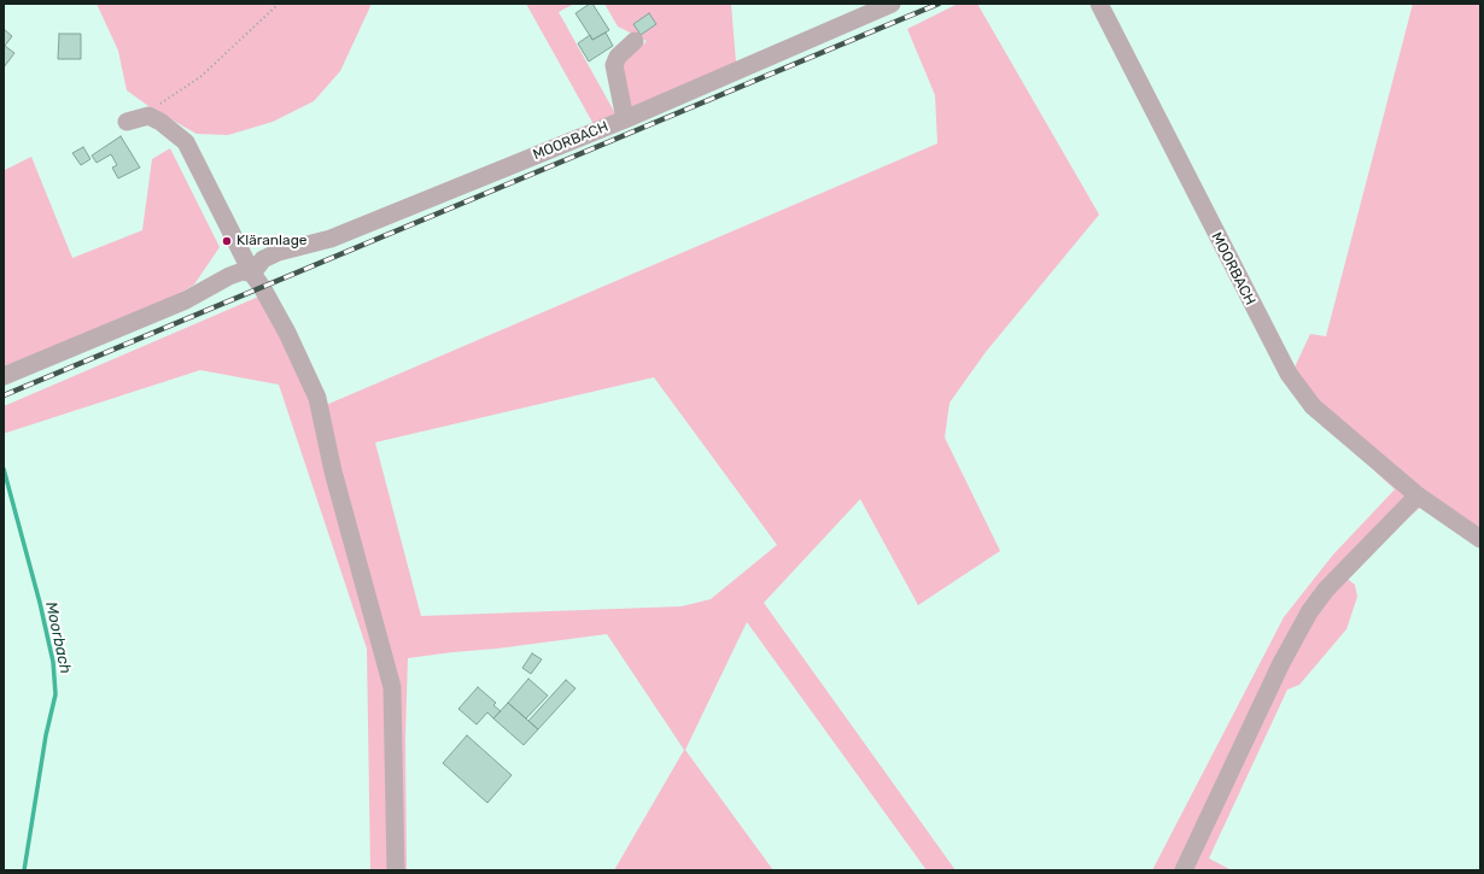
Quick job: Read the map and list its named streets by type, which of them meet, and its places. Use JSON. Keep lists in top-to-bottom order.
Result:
{
  "streets": {
    "street": ["MOORBACH"]
  },
  "water": ["Moorbach"],
  "places": ["Kläranlage"]
}
